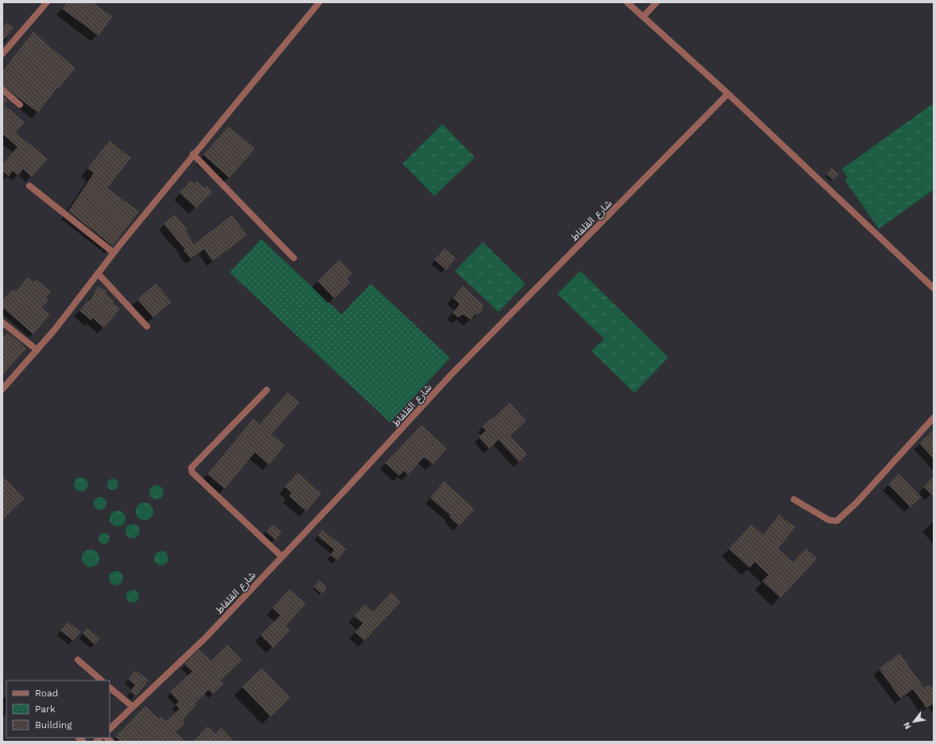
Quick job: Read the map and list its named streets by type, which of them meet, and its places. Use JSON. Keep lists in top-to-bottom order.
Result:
{
  "streets": {
    "street": ["شارع القلفاط"]
  },
  "legend": ["Road", "Park", "Building"],
  "north": "bottom left"
}
